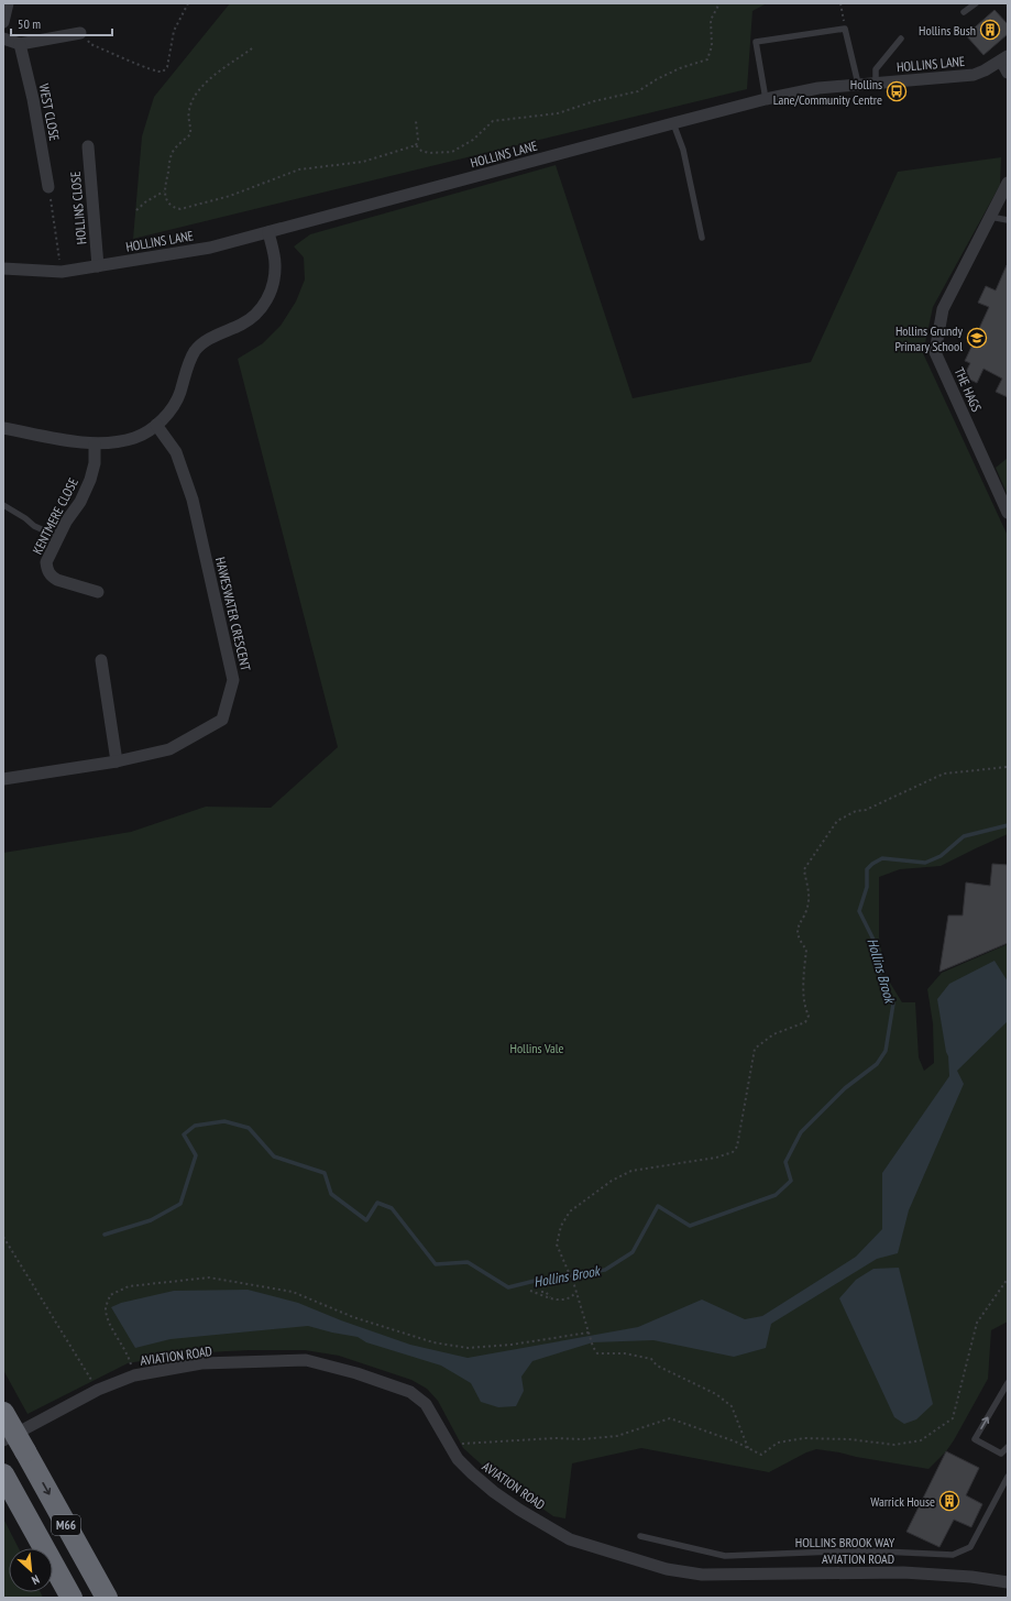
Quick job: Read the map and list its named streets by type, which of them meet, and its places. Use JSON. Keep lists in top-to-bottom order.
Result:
{
  "streets": {
    "highway": ["M66"],
    "street": [
      "HOLLINS LANE",
      "WEST CLOSE",
      "HOLLINS CLOSE",
      "THE HAGS",
      "KENTMERE CLOSE",
      "HAWESWATER CRESCENT",
      "AVIATION ROAD"
    ],
    "lane": ["HOLLINS BROOK WAY"]
  },
  "crossings": [
    ["HOLLINS LANE", "HOLLINS CLOSE"]
  ],
  "water": ["Hollins Brook"],
  "parks": ["Hollins Vale"],
  "places": {
    "building": ["Hollins Bush", "Warrick House"],
    "bus stop": ["Hollins Lane/Community Centre"],
    "school or university": ["Hollins Grundy Primary School"]
  },
  "scale_bar": "50 m",
  "north": "bottom right"
}
